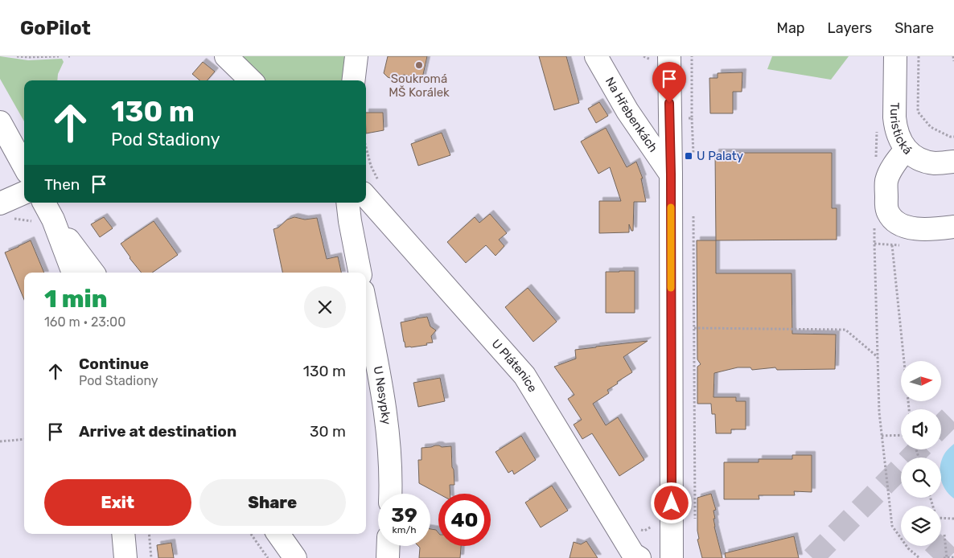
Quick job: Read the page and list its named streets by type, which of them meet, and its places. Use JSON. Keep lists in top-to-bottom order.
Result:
{
  "streets": {
    "street": [
      "Na Hřebenkách",
      "Turistická",
      "U Plátenice",
      "U Nesypky"
    ]
  },
  "places": {
    "other": ["Soukromá MŠ Korálek"],
    "transit": ["U Palaty"]
  },
  "north": "right",
  "page": {
    "header": "GoPilot",
    "nav": ["Map", "Layers", "Share"],
    "turn": ["130 m", "Pod Stadiony"],
    "then": "Then",
    "heading": ["1 min", "160 m · 23:00"],
    "list": [
      {
        "name": "Continue",
        "note": "Pod Stadiony",
        "value": "130 m"
      },
      {
        "name": "Arrive at destination",
        "value": "30 m"
      }
    ],
    "buttons": ["Exit", "Share"],
    "speed": "39 km/h",
    "limit": "40"
  }
}
